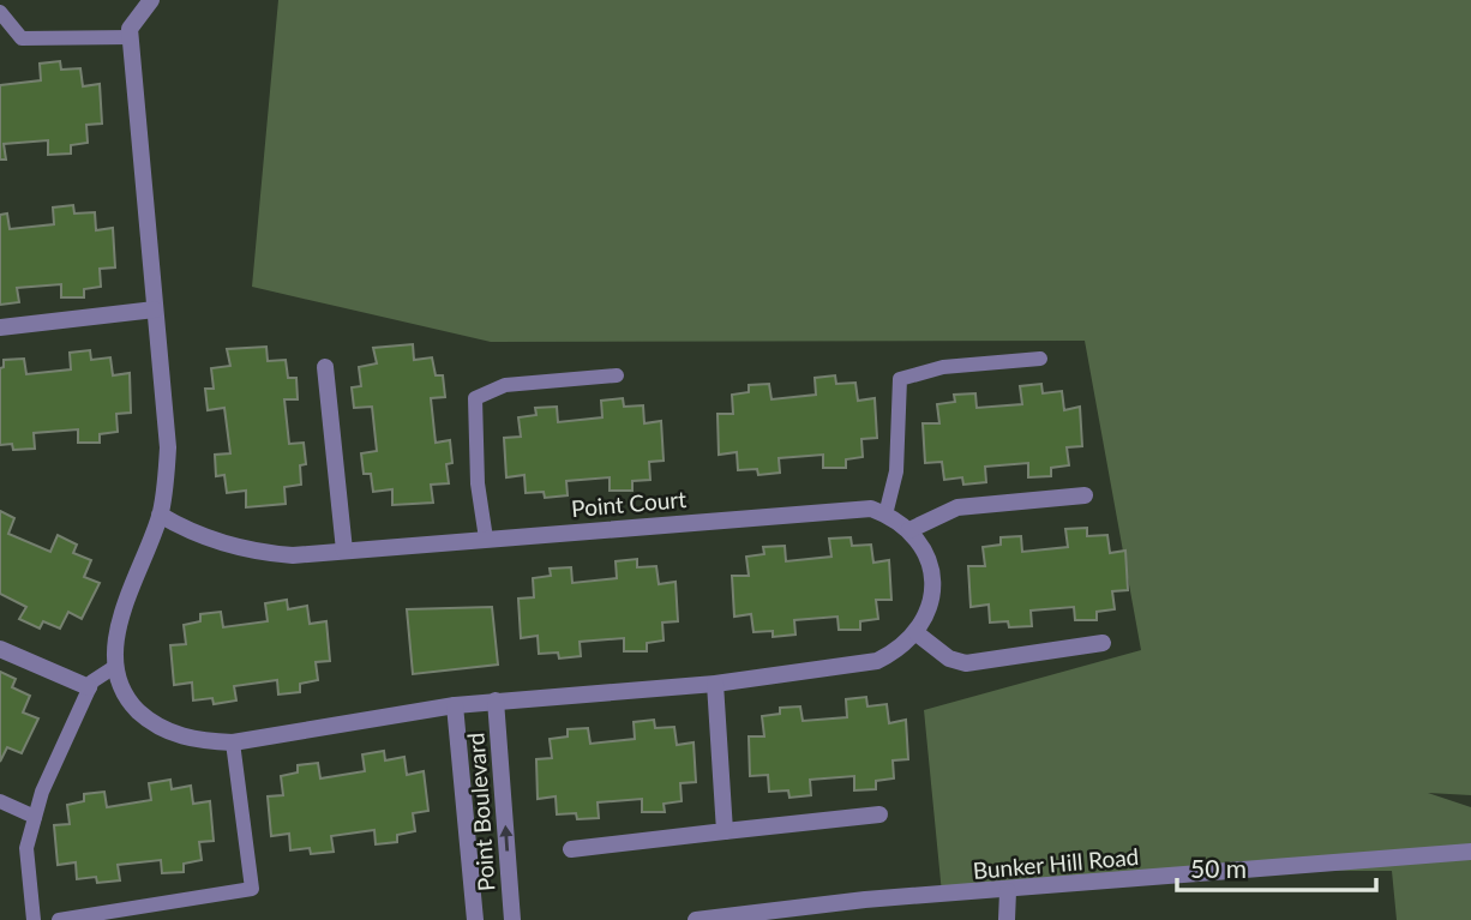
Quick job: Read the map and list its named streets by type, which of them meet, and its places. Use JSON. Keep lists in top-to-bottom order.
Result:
{
  "streets": {
    "street": ["Point Court", "Point Boulevard", "Bunker Hill Road"]
  },
  "scale_bar": "50 m"
}
